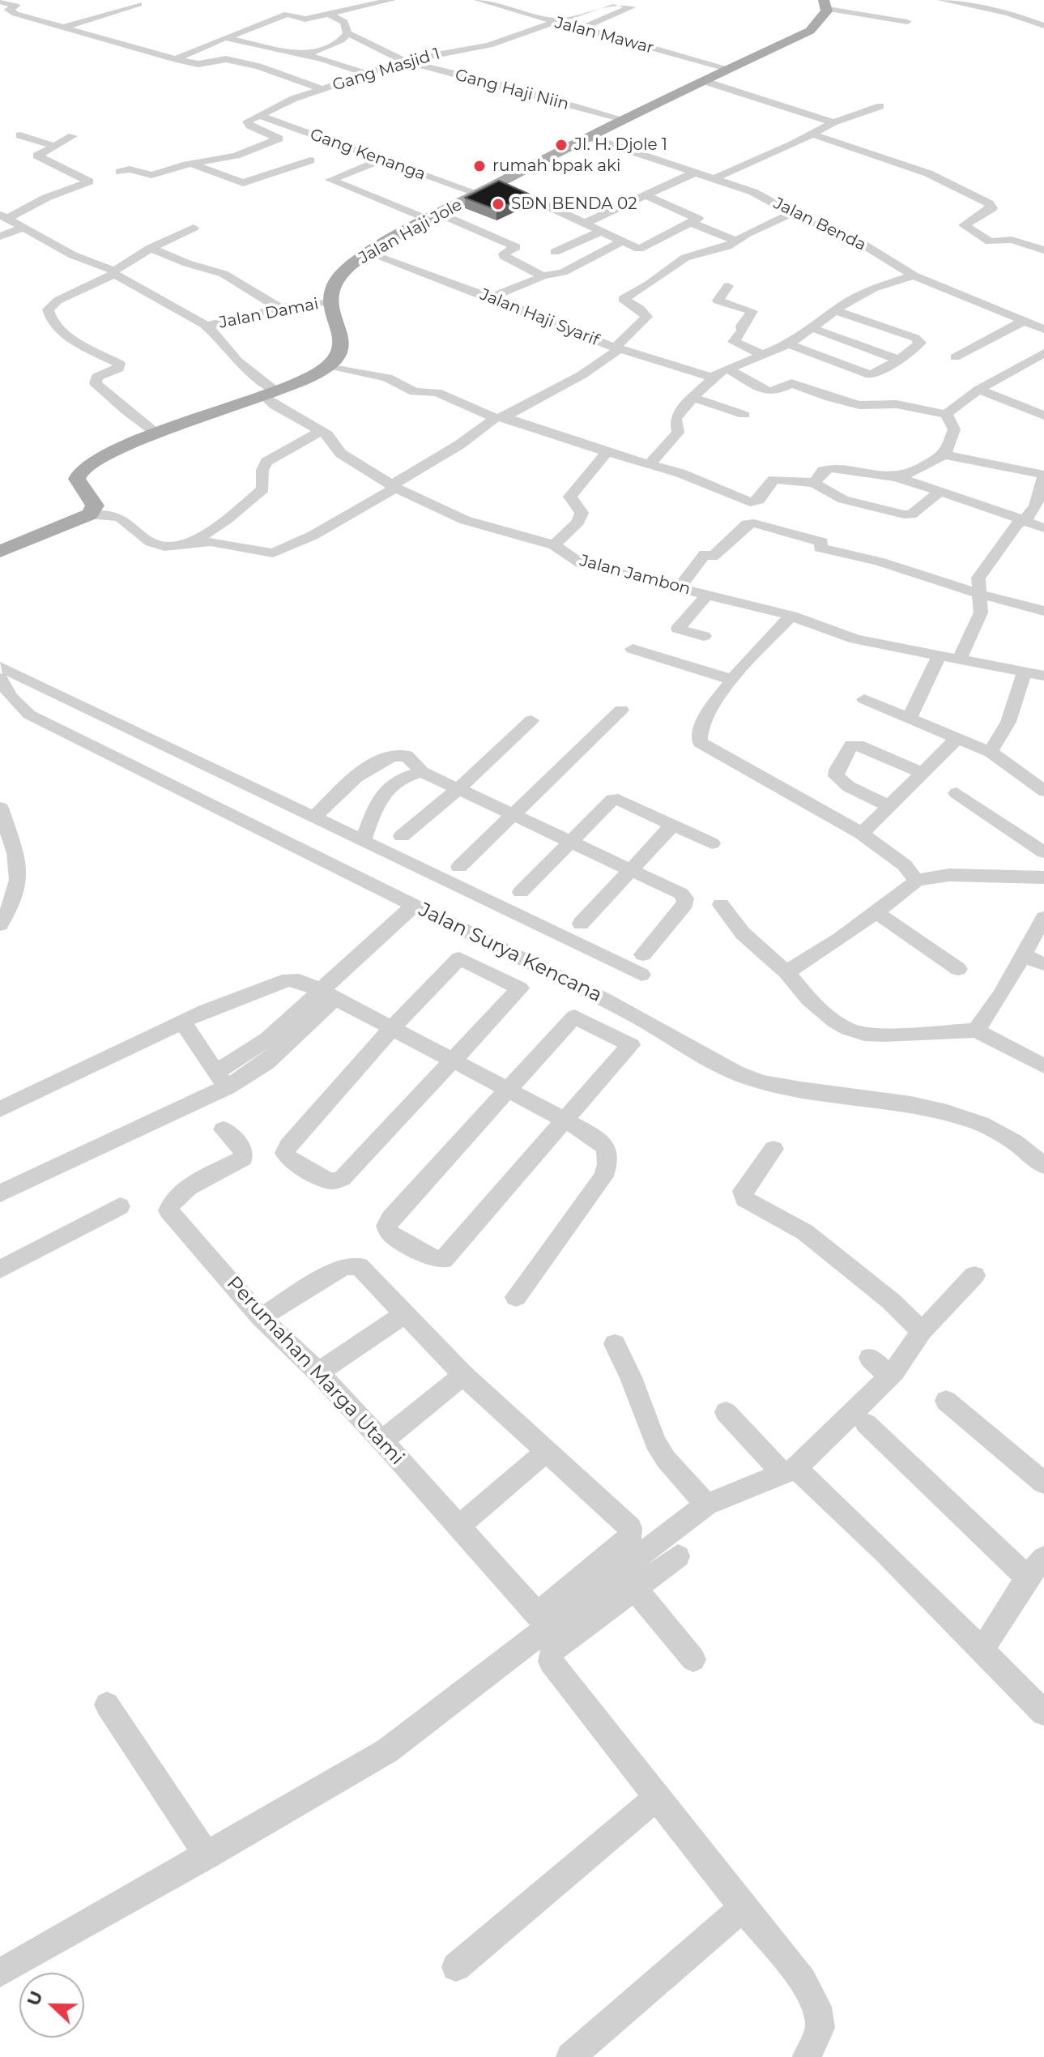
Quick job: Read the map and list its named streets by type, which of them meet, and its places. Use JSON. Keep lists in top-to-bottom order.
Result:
{
  "streets": {
    "main road": ["Jalan Haji Jole"],
    "street": [
      "Jalan Mawar",
      "Gang Masjid 1",
      "Gang Haji Niin",
      "Gang Kenanga",
      "Jalan Benda",
      "Jalan Damai",
      "Jalan Haji Syarif",
      "Jalan Jambon",
      "Jalan Surya Kencana",
      "Perumahan Marga Utami"
    ]
  },
  "crossings": [
    ["Jalan Mawar", "Gang Masjid 1"],
    ["Jalan Mawar", "Jalan Haji Jole"],
    ["Gang Masjid 1", "Gang Haji Niin"],
    ["Gang Masjid 1", "Gang Kenanga"],
    ["Gang Haji Niin", "Jalan Haji Jole"],
    ["Gang Kenanga", "Jalan Haji Jole"],
    ["Jalan Benda", "Jalan Haji Jole"],
    ["Jalan Haji Jole", "Jalan Damai"],
    ["Jalan Haji Jole", "Jalan Haji Syarif"],
    ["Jalan Damai", "Jalan Jambon"]
  ],
  "places": ["Jl. H. Djole 1", "rumah bpak aki", "SDN BENDA 02"],
  "north": "left"
}
